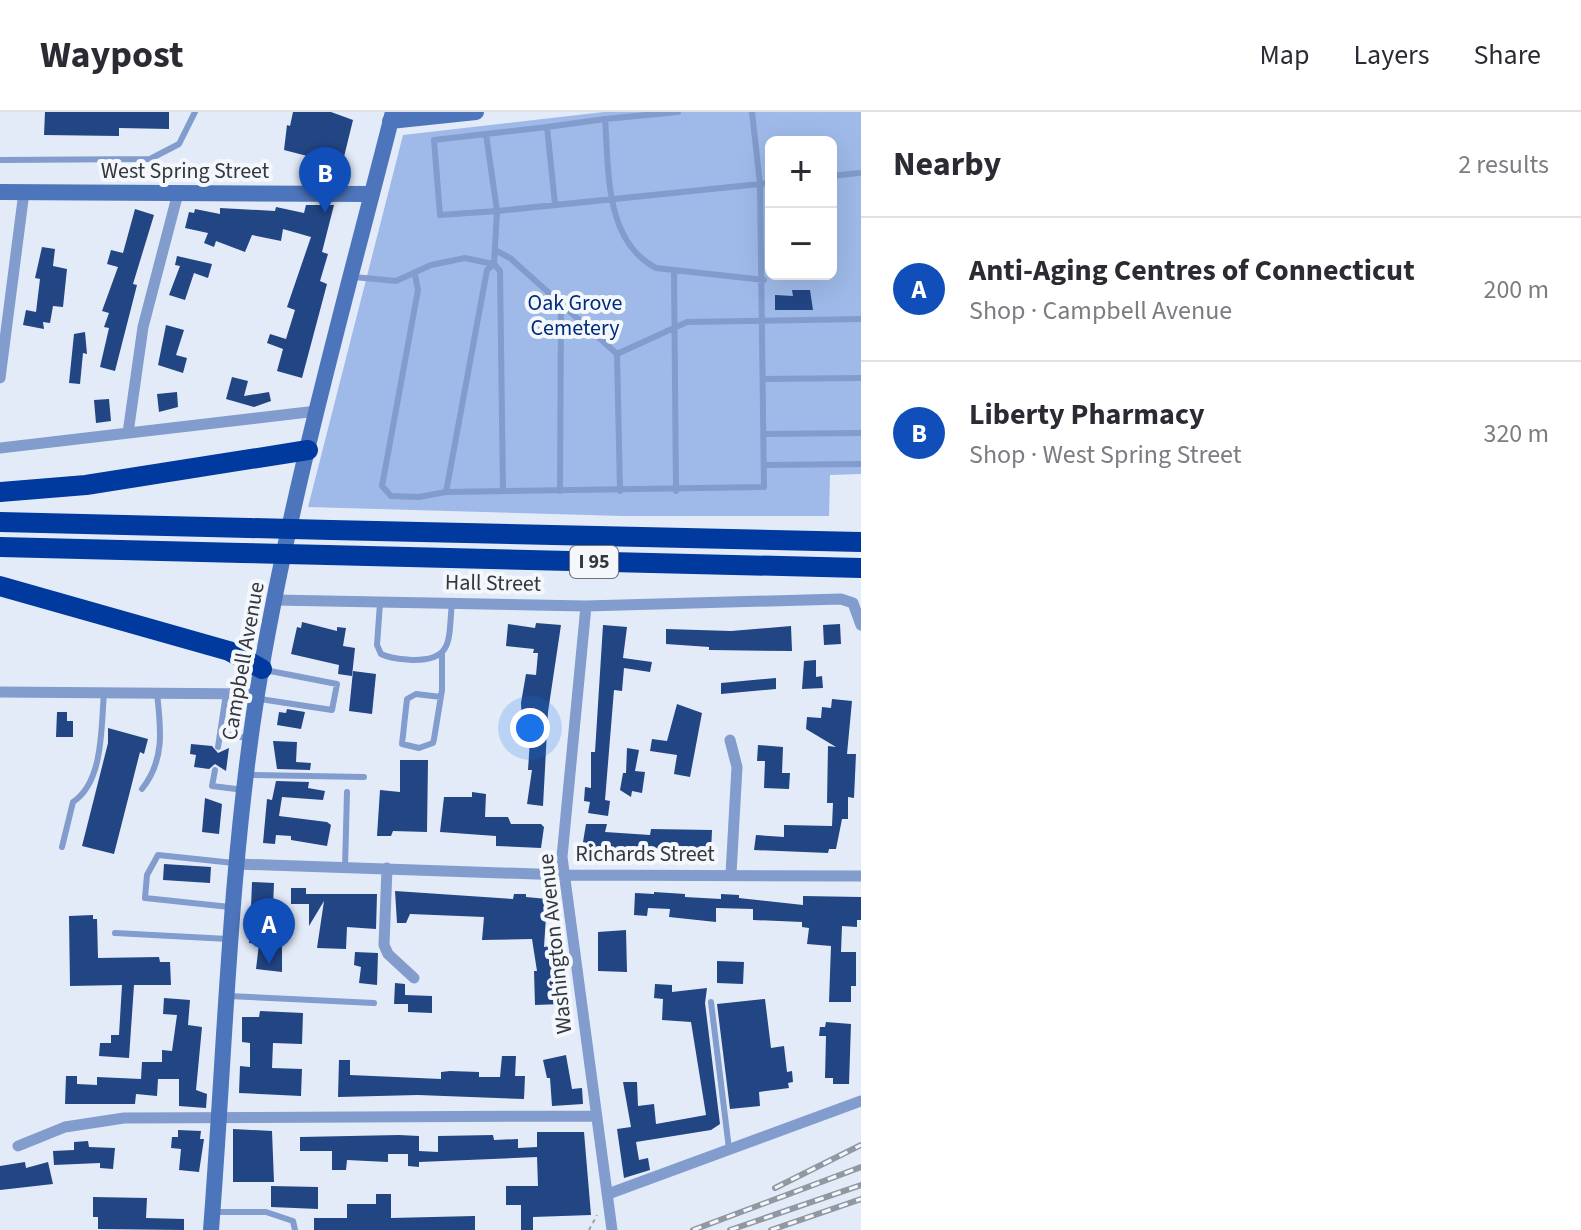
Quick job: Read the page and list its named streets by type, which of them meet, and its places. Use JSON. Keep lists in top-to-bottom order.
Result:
{
  "streets": {
    "highway": ["I 95"],
    "main road": ["West Spring Street", "Campbell Avenue"],
    "street": ["Hall Street", "Richards Street", "Washington Avenue"]
  },
  "crossings": [
    ["West Spring Street", "Campbell Avenue"],
    ["Hall Street", "Campbell Avenue"],
    ["Hall Street", "Washington Avenue"],
    ["Campbell Avenue", "Richards Street"],
    ["Richards Street", "Washington Avenue"]
  ],
  "parks": ["Oak Grove Cemetery"],
  "page": {
    "header": "Waypost",
    "nav": ["Map", "Layers", "Share"],
    "heading": ["Nearby", "2 results"],
    "map_buttons": ["+", "−"],
    "pins": ["B", "A"],
    "list": [
      {
        "mark": "A",
        "name": "Anti-Aging Centres of Connecticut",
        "note": "Shop · Campbell Avenue",
        "value": "200 m"
      },
      {
        "mark": "B",
        "name": "Liberty Pharmacy",
        "note": "Shop · West Spring Street",
        "value": "320 m"
      }
    ]
  }
}
